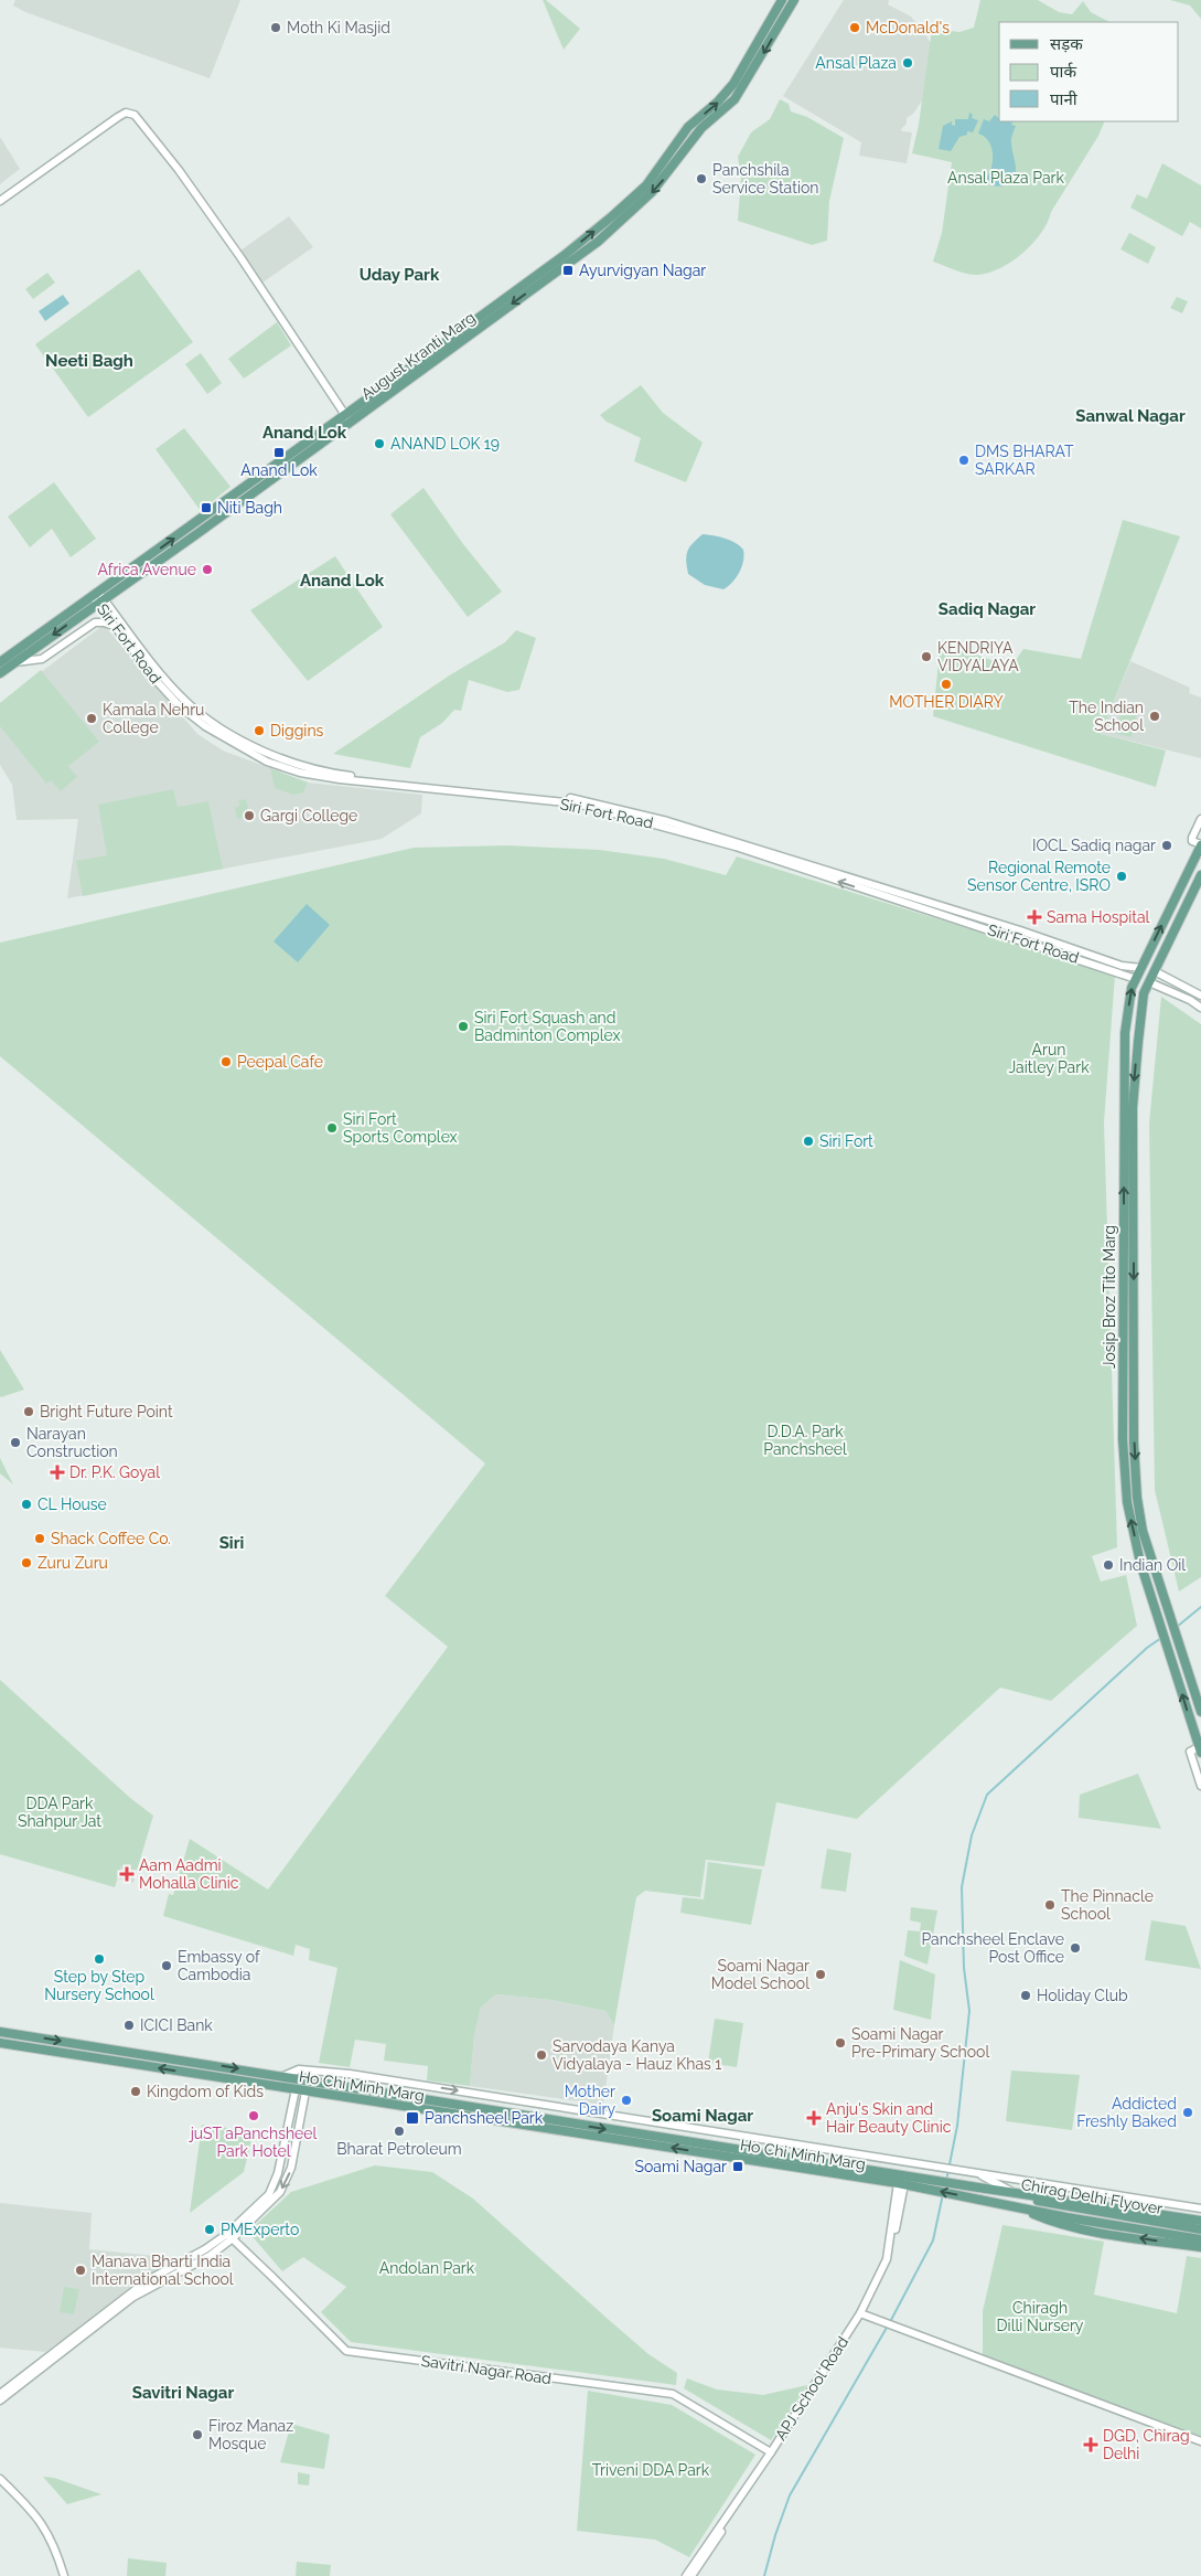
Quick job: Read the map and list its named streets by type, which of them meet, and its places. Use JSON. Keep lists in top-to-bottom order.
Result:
{
  "streets": {
    "main road": [
      "August Kranti Marg",
      "Josip Broz Tito Marg",
      "Ho Chi Minh Marg",
      "Chirag Delhi Flyover"
    ],
    "street": ["Siri Fort Road", "Savitri Nagar Road", "APJ School Road"]
  },
  "crossings": [
    ["August Kranti Marg", "Siri Fort Road"],
    ["Siri Fort Road", "Josip Broz Tito Marg"],
    ["Ho Chi Minh Marg", "Chirag Delhi Flyover"],
    ["Savitri Nagar Road", "APJ School Road"]
  ],
  "districts": [
    "Uday Park",
    "Neeti Bagh",
    "Sanwal Nagar",
    "Anand Lok",
    "Anand Lok",
    "Sadiq Nagar",
    "Siri",
    "Soami Nagar",
    "Savitri Nagar"
  ],
  "parks": [
    "Ansal Plaza Park",
    "Arun Jaitley Park",
    "D.D.A. Park Panchsheel",
    "DDA Park Shahpur Jat",
    "Andolan Park",
    "Chiragh Dilli Nursery",
    "Triveni DDA Park"
  ],
  "places": {
    "other": [
      "Moth Ki Masjid",
      "McDonald's",
      "Ansal Plaza",
      "Panchshila Service Station",
      "ANAND LOK 19",
      "DMS BHARAT SARKAR",
      "Africa Avenue",
      "KENDRIYA VIDYALAYA",
      "MOTHER DIARY",
      "The Indian School",
      "Kamala Nehru College",
      "Diggins",
      "Gargi College",
      "IOCL Sadiq nagar",
      "Regional Remote Sensor Centre, ISRO",
      "Siri Fort Squash and Badminton Complex",
      "Peepal Cafe",
      "Siri Fort Sports Complex",
      "Siri Fort",
      "Bright Future Point",
      "Narayan Construction",
      "CL House",
      "Shack Coffee Co.",
      "Zuru Zuru",
      "Indian Oil",
      "The Pinnacle School",
      "Panchsheel Enclave Post Office",
      "Step by Step Nursery School",
      "Embassy of Cambodia",
      "Soami Nagar Model School",
      "Holiday Club",
      "ICICI Bank",
      "Soami Nagar Pre-Primary School",
      "Sarvodaya Kanya Vidyalaya - Hauz Khas 1",
      "Kingdom of Kids",
      "Mother Dairy",
      "Addicted Freshly Baked",
      "juST aPanchsheel Park Hotel",
      "Bharat Petroleum",
      "PMExperto",
      "Manava Bharti India International School",
      "Firoz Manaz Mosque"
    ],
    "transit": [
      "Ayurvigyan Nagar",
      "Anand Lok",
      "Niti Bagh",
      "Panchsheel Park",
      "Soami Nagar"
    ],
    "health": [
      "Sama Hospital",
      "Dr. P.K. Goyal",
      "Aam Aadmi Mohalla Clinic",
      "Anju's Skin and Hair Beauty Clinic",
      "DGD, Chirag Delhi"
    ]
  },
  "legend": ["सड़क", "पार्क", "पानी"]
}
